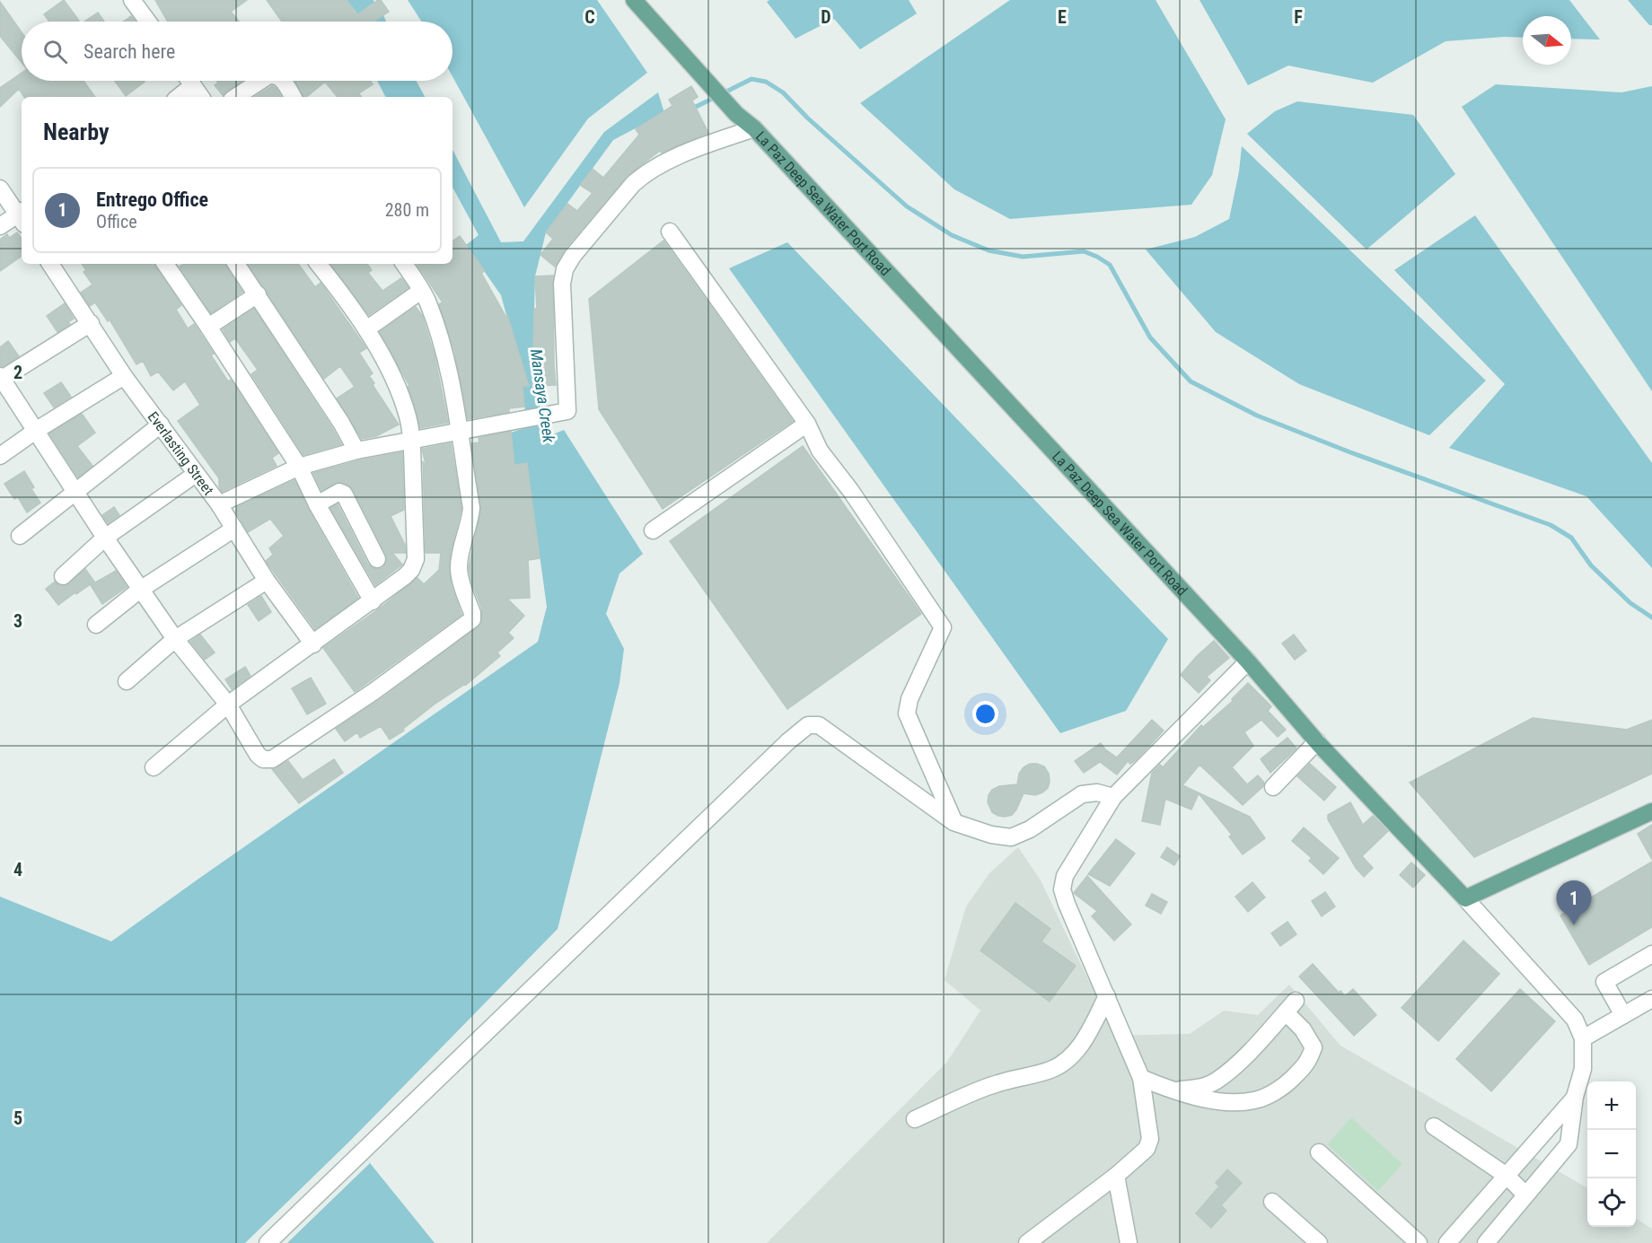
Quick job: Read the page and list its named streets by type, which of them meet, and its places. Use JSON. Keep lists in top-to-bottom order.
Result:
{
  "streets": {
    "main road": ["La Paz Deep Sea Water Port Road"],
    "street": ["Everlasting Street"]
  },
  "water": ["Mansaya Creek"],
  "north": "right",
  "page": {
    "search": "Search here",
    "heading": "Nearby",
    "list": [
      {
        "mark": "1",
        "name": "Entrego Office",
        "note": "Office",
        "value": "280 m"
      }
    ],
    "pins": "1",
    "map_buttons": ["+", "−"]
  },
  "grid": {
    "columns": [
      "C",
      "D",
      "E",
      "F"
    ],
    "rows": [
      "2",
      "3",
      "4",
      "5"
    ]
  }
}
